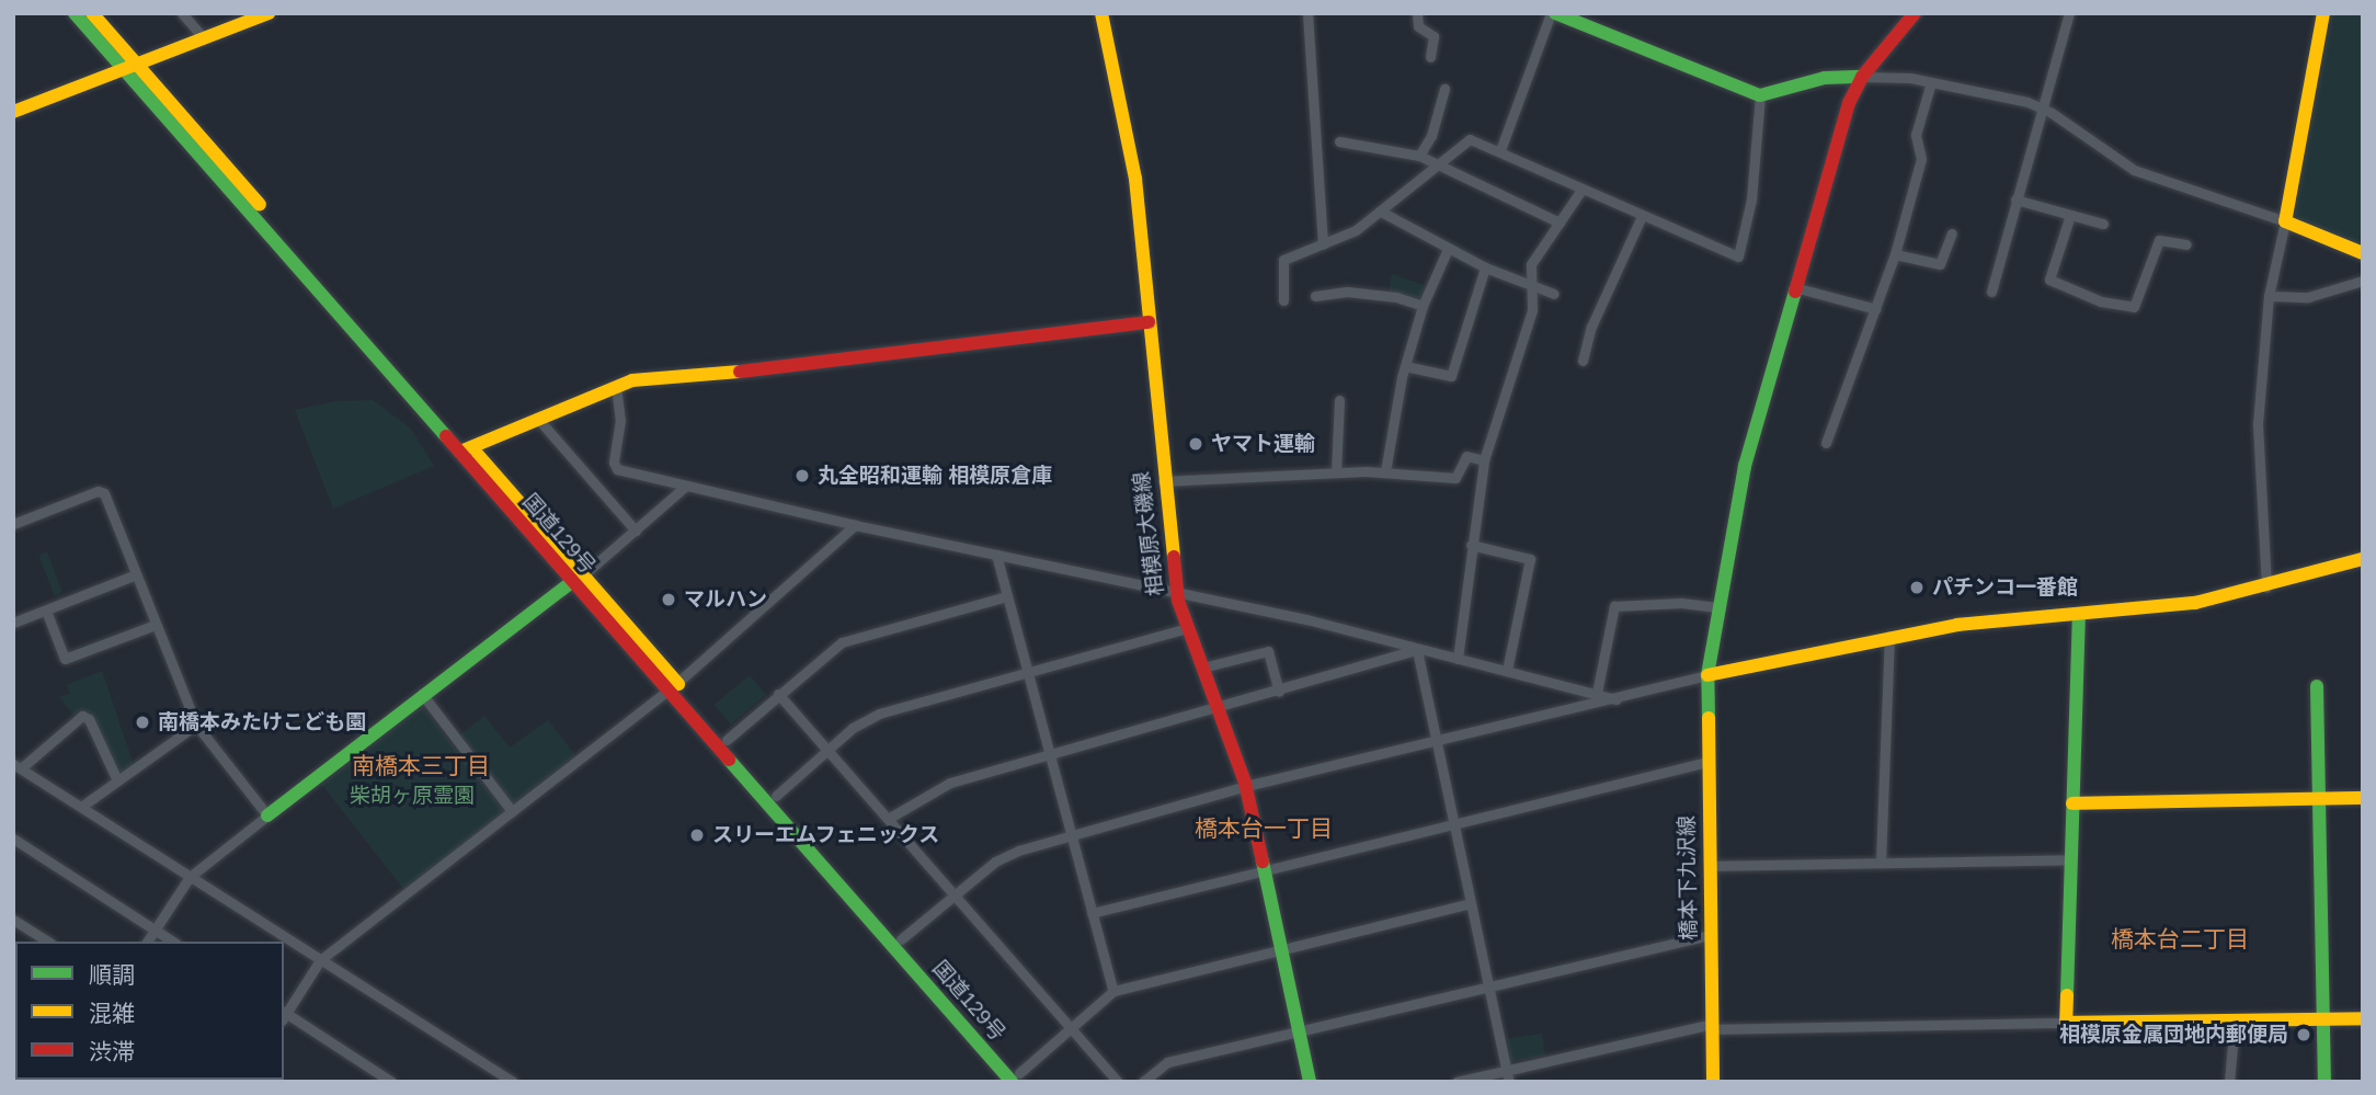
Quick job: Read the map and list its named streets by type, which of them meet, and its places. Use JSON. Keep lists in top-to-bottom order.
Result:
{
  "streets": {
    "main road": ["国道129号", "相模原大磯線", "橋本下九沢線"]
  },
  "districts": ["南橋本三丁目", "橋本台一丁目", "橋本台二丁目"],
  "parks": ["柴胡ヶ原霊園"],
  "places": [
    "ヤマト運輸",
    "丸全昭和運輸 相模原倉庫",
    "パチンコ一番館",
    "マルハン",
    "南橋本みたけこども園",
    "スリーエムフェニックス",
    "相模原金属団地内郵便局"
  ],
  "legend": ["順調", "混雑", "渋滞"]
}
